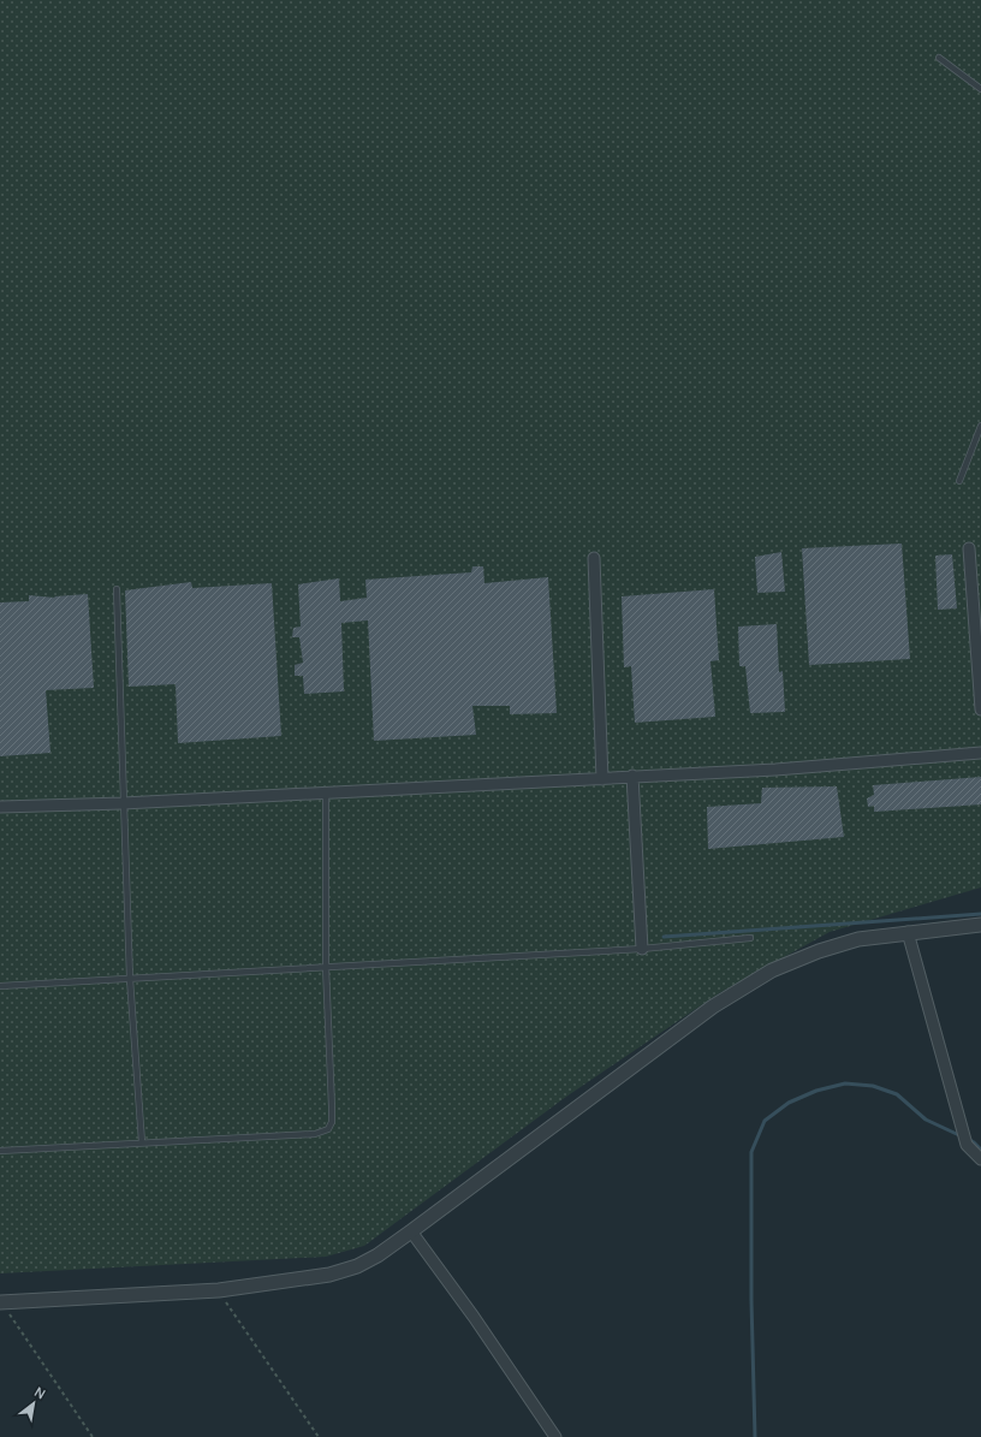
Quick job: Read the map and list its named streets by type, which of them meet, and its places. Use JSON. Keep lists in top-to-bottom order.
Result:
{
  "north": "top right"
}
